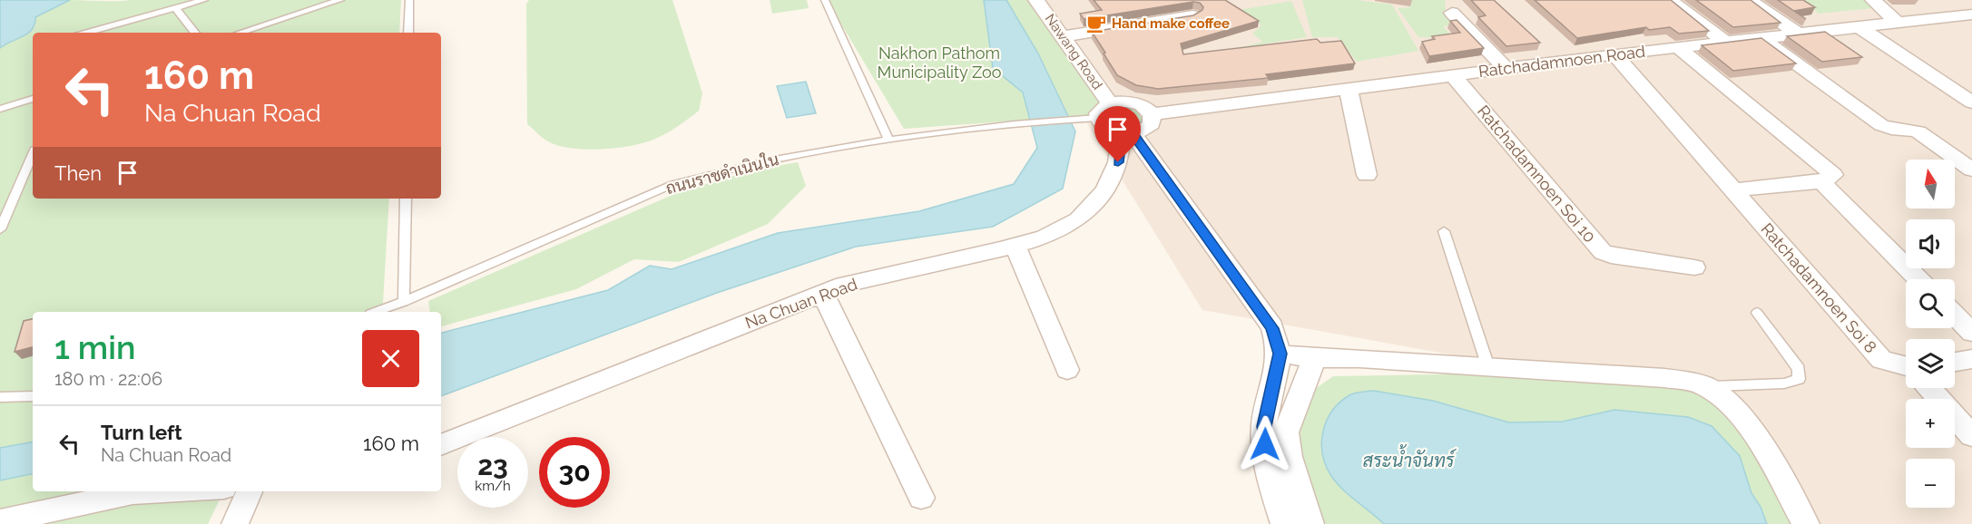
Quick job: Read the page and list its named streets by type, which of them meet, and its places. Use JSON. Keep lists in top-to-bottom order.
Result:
{
  "streets": {
    "street": [
      "Nawang Road",
      "Ratchadamnoen Road",
      "Ratchadamnoen Soi 10",
      "Ratchadamnoen Soi 8",
      "Na Chuan Road"
    ],
    "lane": ["ถนนราชดำเนินใน"]
  },
  "crossings": [
    ["Nawang Road", "Ratchadamnoen Road"],
    ["Nawang Road", "ถนนราชดำเนินใน"],
    ["Ratchadamnoen Road", "Ratchadamnoen Soi 10"],
    ["Ratchadamnoen Road", "Ratchadamnoen Soi 8"]
  ],
  "water": ["สระน้ำจันทร์"],
  "parks": ["Nakhon Pathom Municipality Zoo"],
  "places": {
    "cafe": ["Hand make coffee"]
  },
  "north": "top",
  "page": {
    "turn": ["160 m", "Na Chuan Road"],
    "then": "Then",
    "map_buttons": ["+", "−"],
    "heading": ["1 min", "180 m · 22:06"],
    "list": [
      {
        "name": "Turn left",
        "note": "Na Chuan Road",
        "value": "160 m"
      }
    ],
    "speed": "23 km/h",
    "limit": "30"
  }
}
